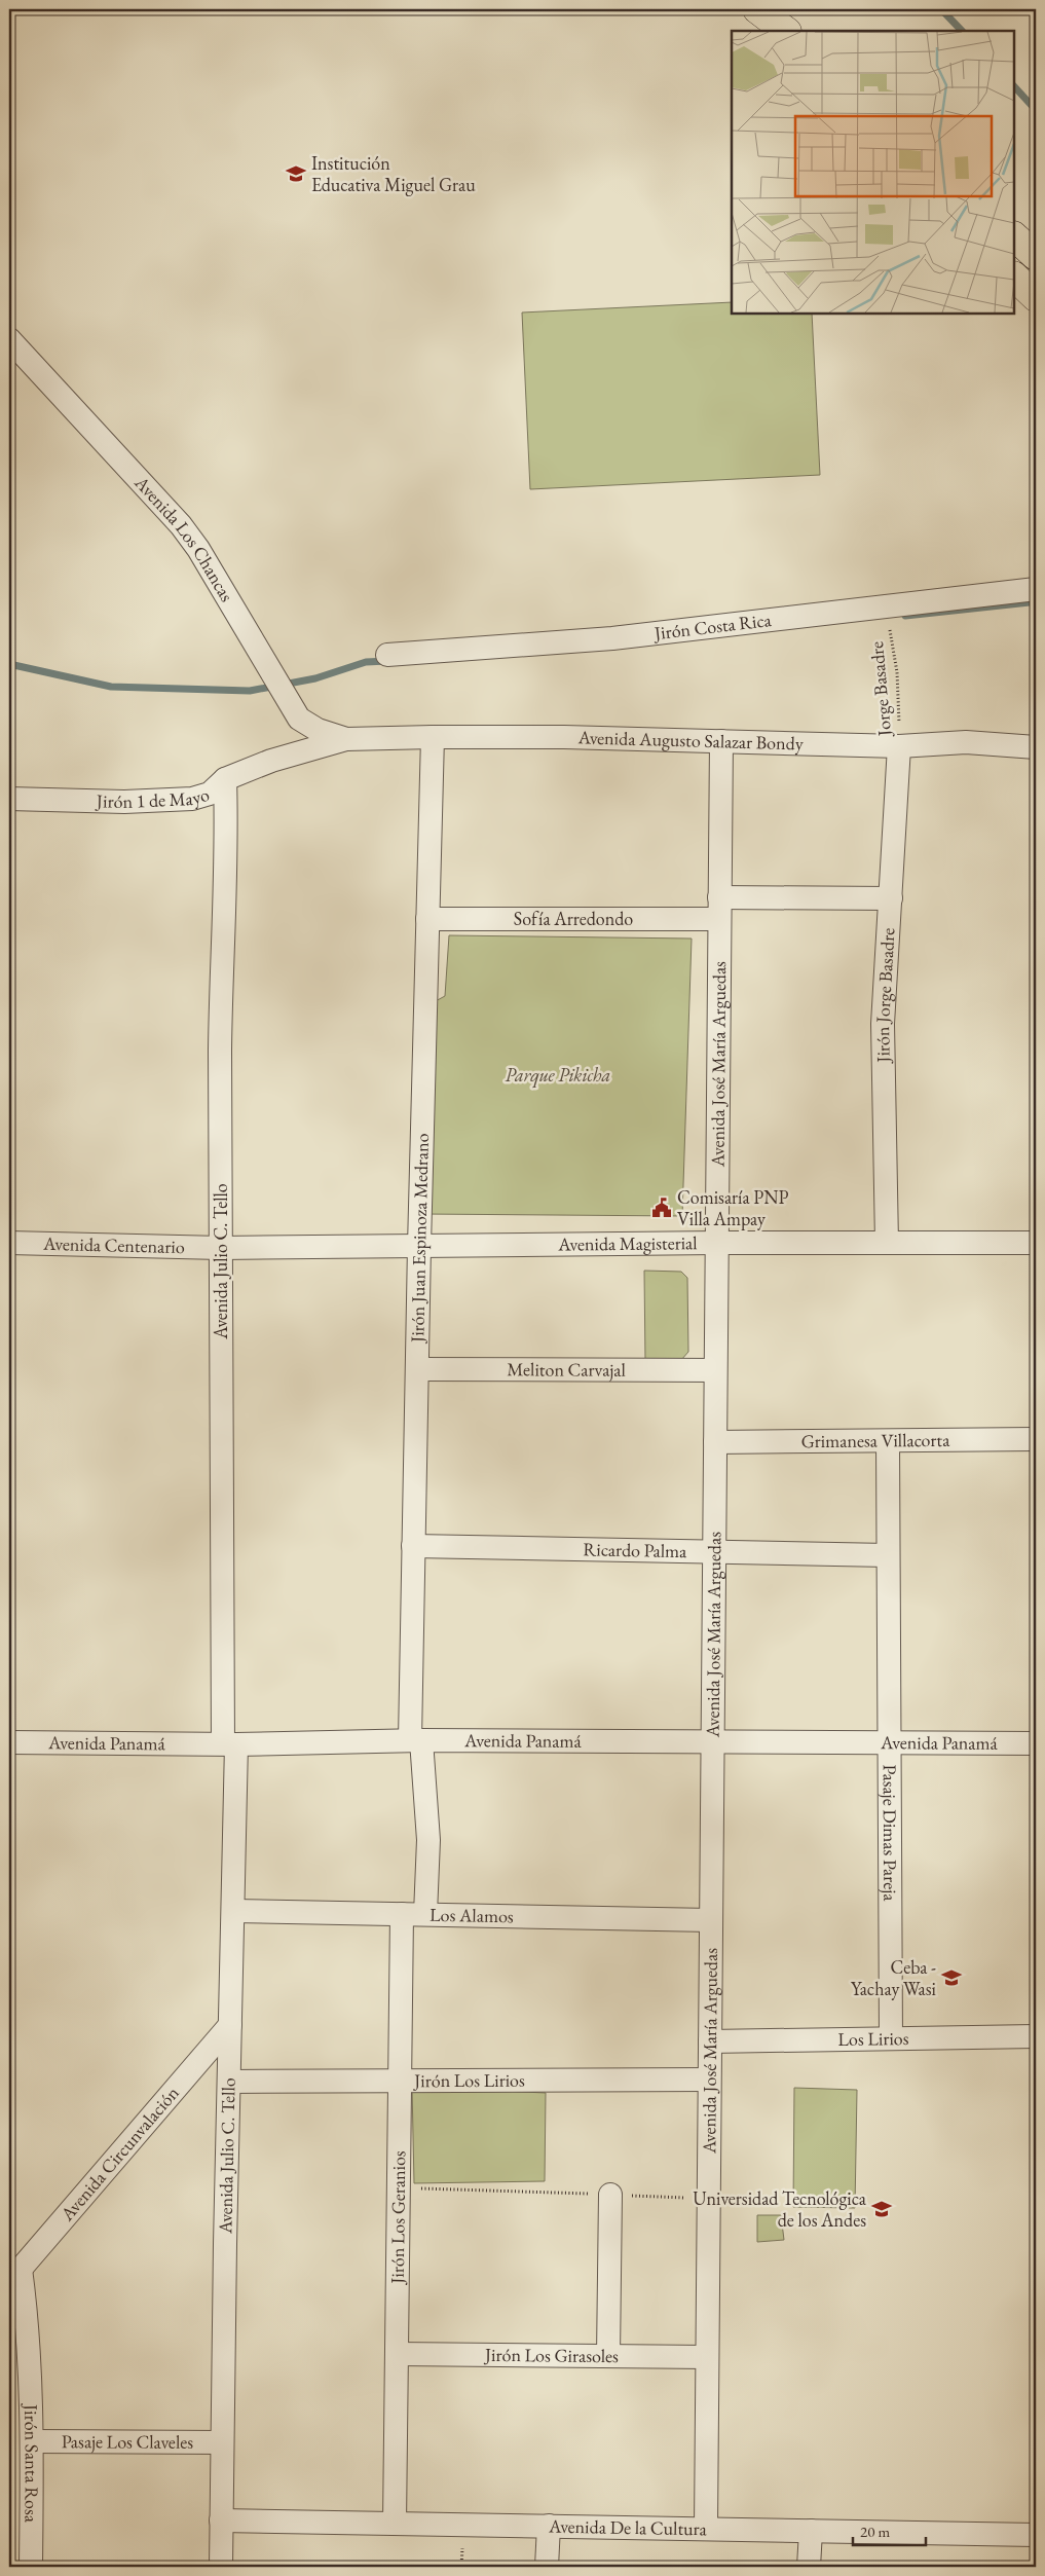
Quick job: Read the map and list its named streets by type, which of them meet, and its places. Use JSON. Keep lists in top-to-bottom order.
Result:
{
  "streets": {
    "street": [
      "Avenida Los Chancas",
      "Jirón Costa Rica",
      "Avenida Augusto Salazar Bondy",
      "Jirón 1 de Mayo",
      "Sofía Arredondo",
      "Jirón Jorge Basadre",
      "Avenida José María Arguedas",
      "Jirón Juan Espinoza Medrano",
      "Avenida Magisterial",
      "Avenida Centenario",
      "Avenida Julio C. Tello",
      "Meliton Carvajal",
      "Grimanesa Villacorta",
      "Ricardo Palma",
      "Avenida Panamá",
      "Pasaje Dimas Pareja",
      "Los Alamos",
      "Los Lirios",
      "Jirón Los Lirios",
      "Avenida Circunvalación",
      "Jirón Los Geranios",
      "Jirón Los Girasoles",
      "Pasaje Los Claveles",
      "Jirón Santa Rosa",
      "Avenida De la Cultura"
    ],
    "path": ["Jorge Basadre"]
  },
  "crossings": [
    ["Avenida Los Chancas", "Avenida Augusto Salazar Bondy"],
    ["Avenida Los Chancas", "Jirón 1 de Mayo"],
    ["Jorge Basadre", "Avenida Augusto Salazar Bondy"],
    ["Jorge Basadre", "Jirón Jorge Basadre"],
    ["Avenida Augusto Salazar Bondy", "Jirón 1 de Mayo"],
    ["Avenida Augusto Salazar Bondy", "Jirón Jorge Basadre"],
    ["Avenida Augusto Salazar Bondy", "Avenida José María Arguedas"],
    ["Avenida Augusto Salazar Bondy", "Jirón Juan Espinoza Medrano"],
    ["Jirón 1 de Mayo", "Avenida Julio C. Tello"],
    ["Sofía Arredondo", "Jirón Jorge Basadre"],
    ["Sofía Arredondo", "Avenida José María Arguedas"],
    ["Sofía Arredondo", "Jirón Juan Espinoza Medrano"],
    ["Jirón Jorge Basadre", "Avenida Magisterial"],
    ["Avenida José María Arguedas", "Avenida Magisterial"],
    ["Avenida José María Arguedas", "Meliton Carvajal"],
    ["Avenida José María Arguedas", "Grimanesa Villacorta"],
    ["Avenida José María Arguedas", "Ricardo Palma"],
    ["Avenida José María Arguedas", "Avenida Panamá"],
    ["Avenida José María Arguedas", "Los Alamos"],
    ["Avenida José María Arguedas", "Los Lirios"],
    ["Avenida José María Arguedas", "Jirón Los Lirios"],
    ["Avenida José María Arguedas", "Jirón Los Girasoles"],
    ["Avenida José María Arguedas", "Avenida De la Cultura"],
    ["Jirón Juan Espinoza Medrano", "Avenida Magisterial"],
    ["Jirón Juan Espinoza Medrano", "Meliton Carvajal"],
    ["Jirón Juan Espinoza Medrano", "Ricardo Palma"],
    ["Jirón Juan Espinoza Medrano", "Avenida Panamá"],
    ["Avenida Magisterial", "Avenida Centenario"],
    ["Avenida Magisterial", "Avenida Julio C. Tello"],
    ["Avenida Centenario", "Avenida Julio C. Tello"],
    ["Avenida Julio C. Tello", "Avenida Panamá"],
    ["Avenida Julio C. Tello", "Los Alamos"],
    ["Avenida Julio C. Tello", "Jirón Los Lirios"],
    ["Avenida Julio C. Tello", "Avenida Circunvalación"],
    ["Avenida Julio C. Tello", "Pasaje Los Claveles"],
    ["Avenida Julio C. Tello", "Avenida De la Cultura"],
    ["Grimanesa Villacorta", "Pasaje Dimas Pareja"],
    ["Ricardo Palma", "Pasaje Dimas Pareja"],
    ["Avenida Panamá", "Pasaje Dimas Pareja"],
    ["Pasaje Dimas Pareja", "Los Lirios"],
    ["Los Alamos", "Jirón Los Geranios"],
    ["Jirón Los Lirios", "Jirón Los Geranios"],
    ["Avenida Circunvalación", "Jirón Santa Rosa"],
    ["Jirón Los Geranios", "Jirón Los Girasoles"],
    ["Jirón Los Geranios", "Avenida De la Cultura"],
    ["Pasaje Los Claveles", "Jirón Santa Rosa"]
  ],
  "parks": ["Parque Pikicha"],
  "places": {
    "school or university": ["Institución Educativa Miguel Grau", "Ceba - Yachay Wasi", "Universidad Tecnológica de los Andes"],
    "public building": ["Comisaría PNP Villa Ampay"]
  },
  "scale_bar": "20 m"
}
